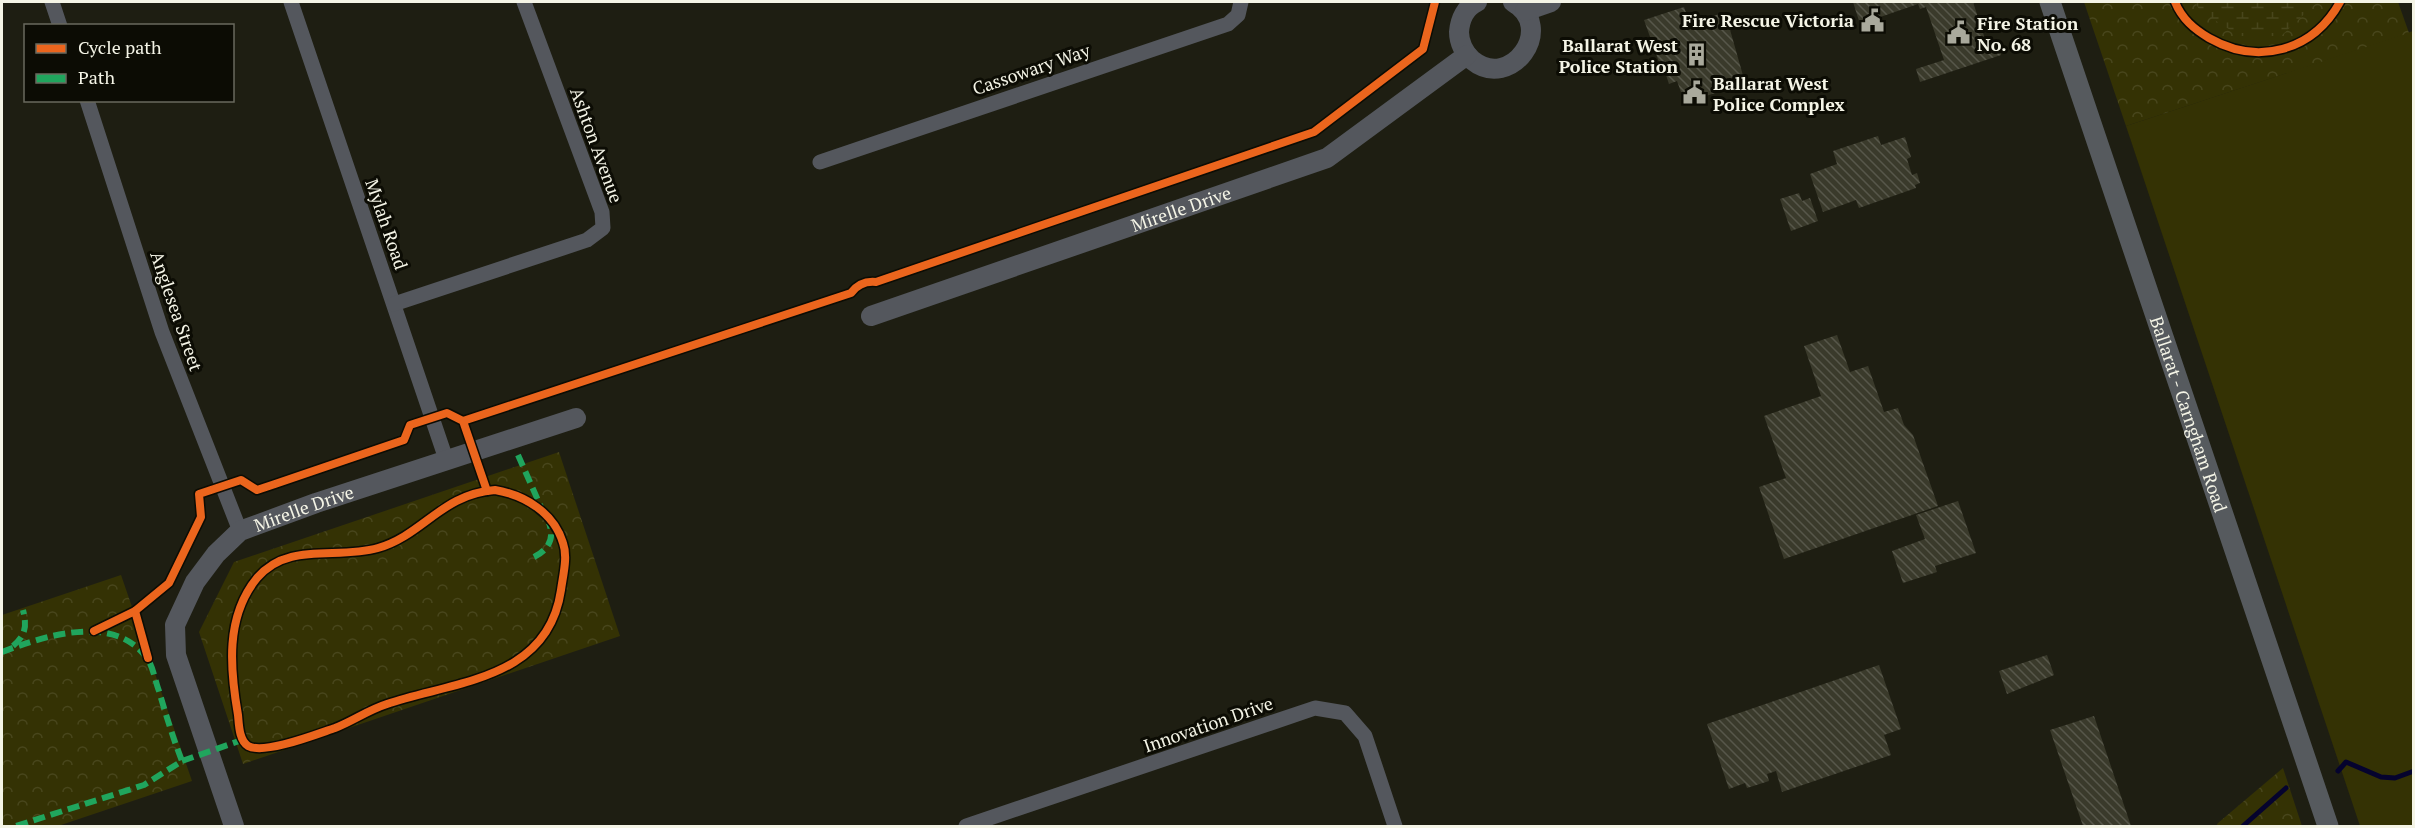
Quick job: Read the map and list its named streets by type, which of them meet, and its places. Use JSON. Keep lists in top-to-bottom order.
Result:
{
  "streets": {
    "main road": ["Ballarat - Carngham Road"],
    "street": [
      "Cassowary Way",
      "Ashton Avenue",
      "Mirelle Drive",
      "Mylah Road",
      "Anglesea Street",
      "Innovation Drive"
    ]
  },
  "crossings": [
    ["Ashton Avenue", "Mylah Road"],
    ["Mirelle Drive", "Mylah Road"],
    ["Mirelle Drive", "Anglesea Street"]
  ],
  "places": {
    "public building": ["Fire Rescue Victoria", "Fire Station No. 68", "Ballarat West Police Complex"],
    "building": ["Ballarat West Police Station"]
  },
  "legend": ["Cycle path", "Path"]
}
